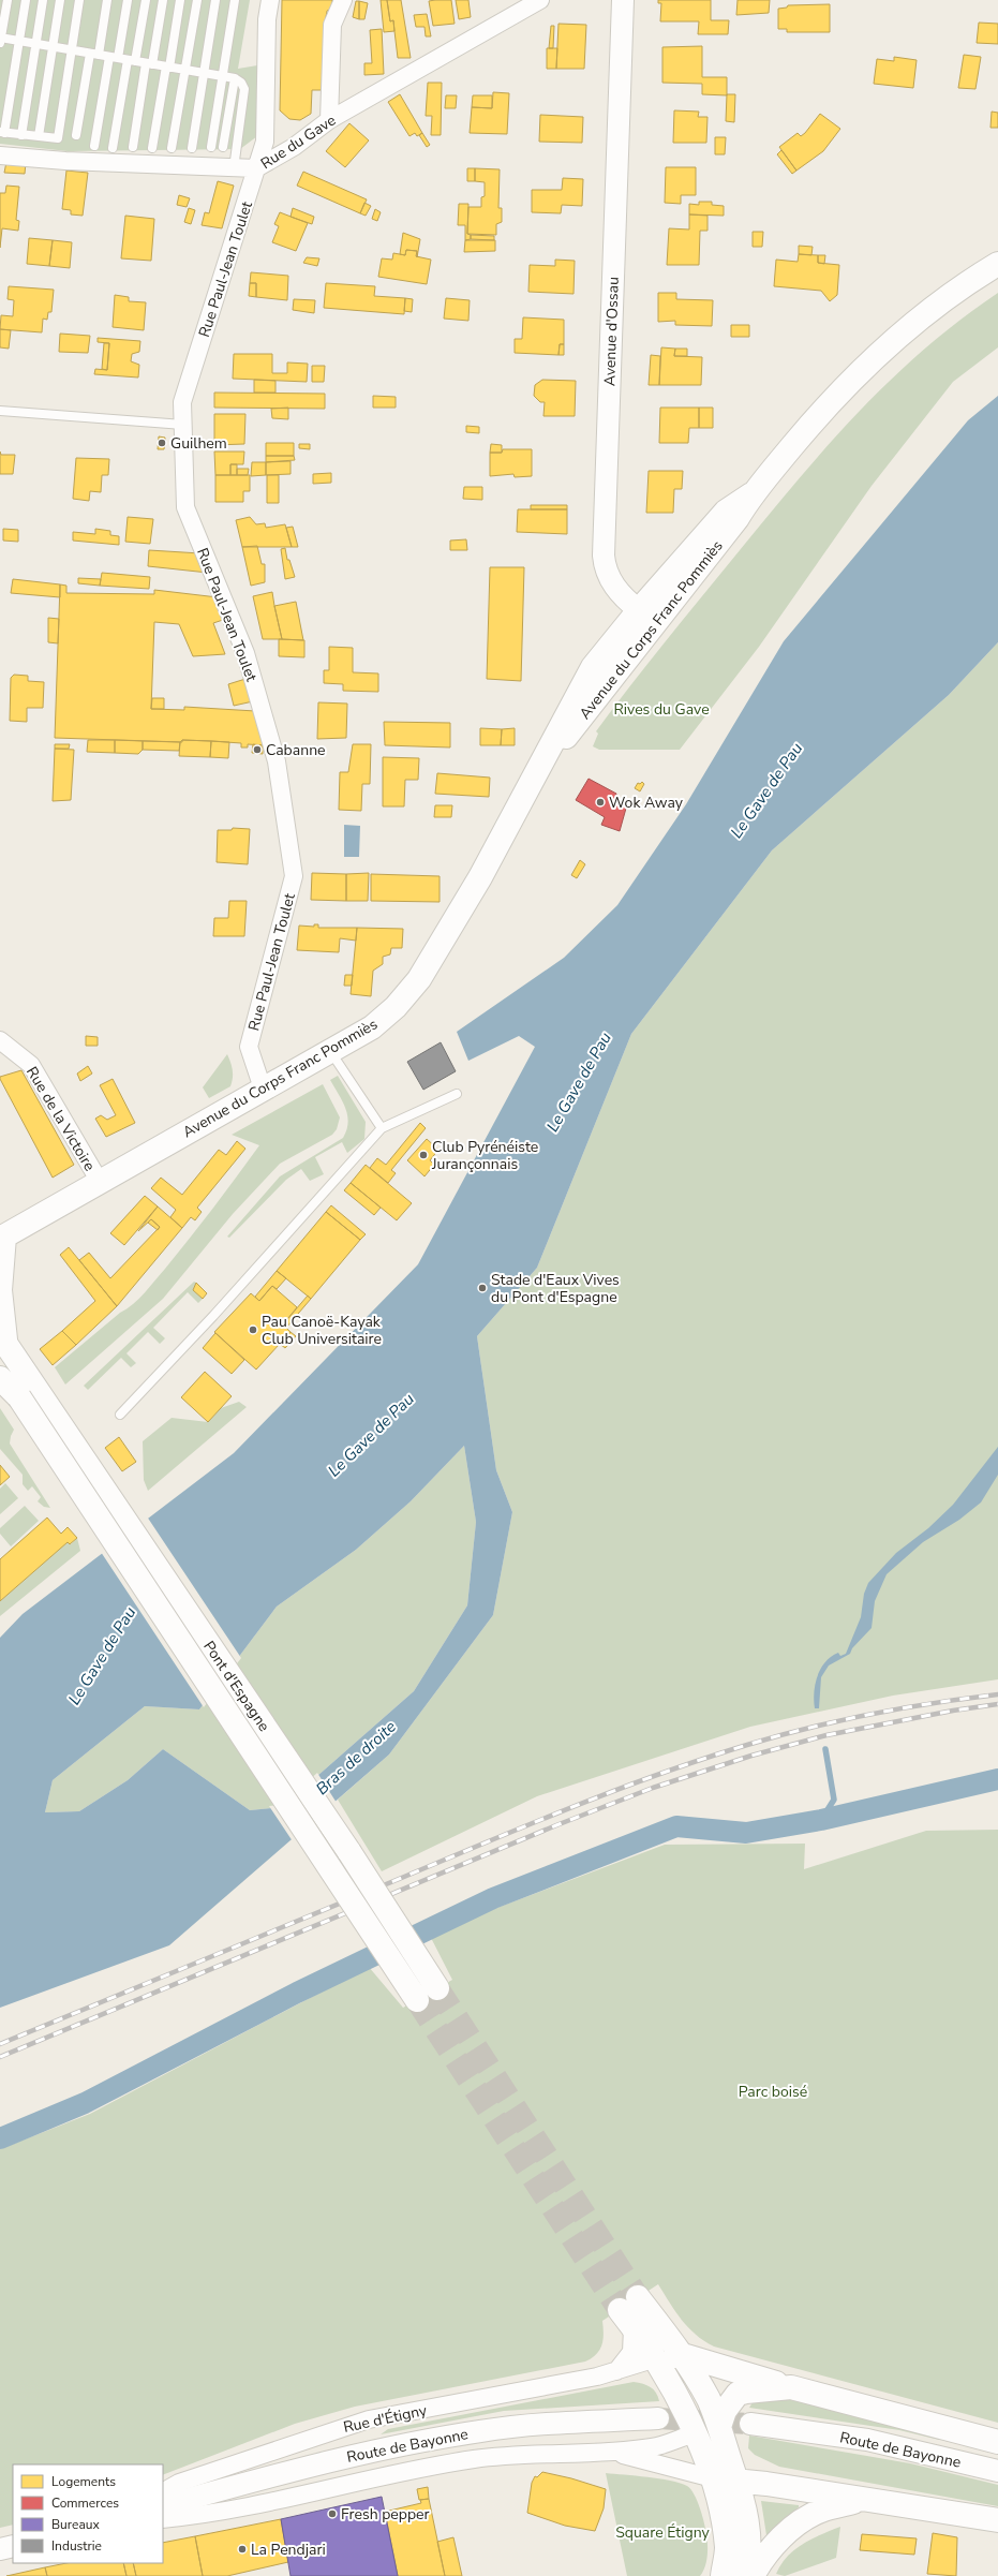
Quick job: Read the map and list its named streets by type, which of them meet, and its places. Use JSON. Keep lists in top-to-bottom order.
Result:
{
  "streets": {
    "main road": ["Avenue du Corps Franc Pommiès", "Pont d'Espagne", "Route de Bayonne"],
    "street": [
      "Rue du Gave",
      "Rue Paul-Jean Toulet",
      "Avenue d'Ossau",
      "Rue de la Victoire",
      "Rue d'Étigny"
    ]
  },
  "crossings": [
    ["Rue du Gave", "Rue Paul-Jean Toulet"],
    ["Rue Paul-Jean Toulet", "Avenue du Corps Franc Pommiès"],
    ["Avenue d'Ossau", "Avenue du Corps Franc Pommiès"],
    ["Avenue du Corps Franc Pommiès", "Rue de la Victoire"]
  ],
  "water": ["Le Gave de Pau", "Bras de droite"],
  "parks": ["Rives du Gave", "Parc boisé", "Square Étigny"],
  "places": [
    "Guilhem",
    "Cabanne",
    "Wok Away",
    "Club Pyrénéiste Jurançonnais",
    "Stade d'Eaux Vives du Pont d'Espagne",
    "Pau Canoë-Kayak Club Universitaire",
    "Fresh pepper",
    "La Pendjari"
  ],
  "legend": [
    "Logements",
    "Commerces",
    "Bureaux",
    "Industrie"
  ]
}
